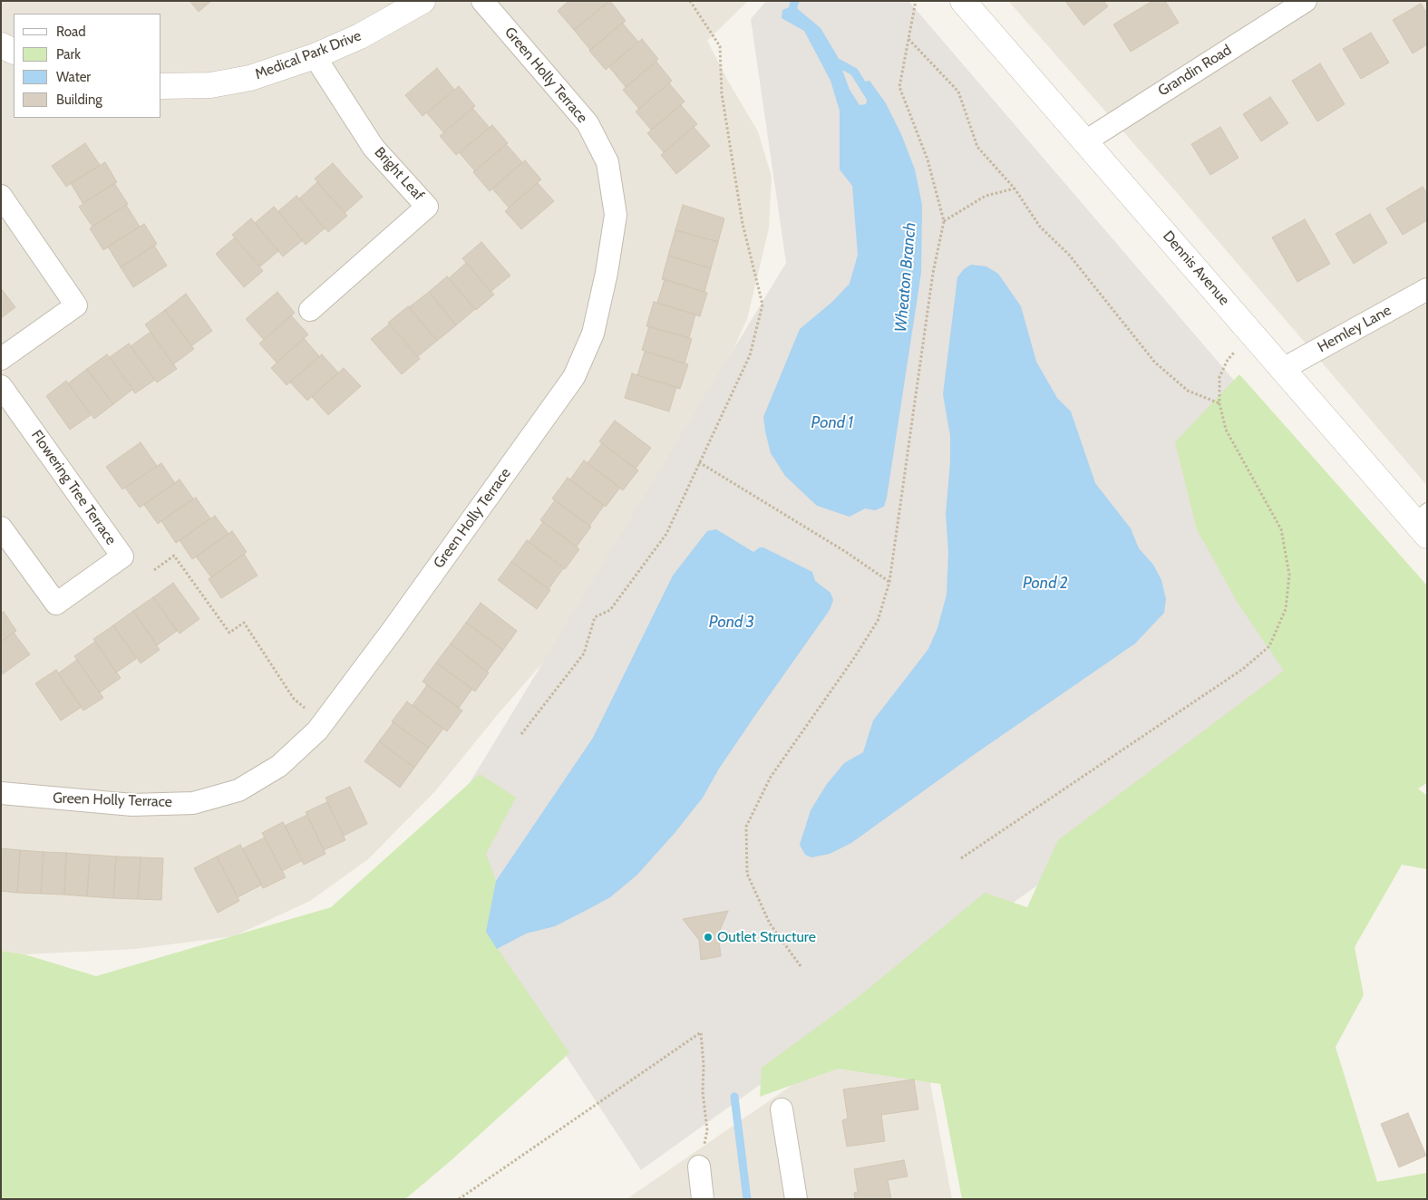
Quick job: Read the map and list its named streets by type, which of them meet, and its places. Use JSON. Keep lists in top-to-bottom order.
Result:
{
  "streets": {
    "street": [
      "Medical Park Drive",
      "Grandin Road",
      "Green Holly Terrace",
      "Bright Leaf",
      "Dennis Avenue",
      "Hemley Lane",
      "Flowering Tree Terrace"
    ]
  },
  "crossings": [
    ["Medical Park Drive", "Bright Leaf"],
    ["Grandin Road", "Dennis Avenue"],
    ["Dennis Avenue", "Hemley Lane"]
  ],
  "water": [
    "Wheaton Branch",
    "Pond 1",
    "Pond 2",
    "Pond 3"
  ],
  "places": ["Outlet Structure"],
  "legend": [
    "Road",
    "Park",
    "Water",
    "Building"
  ]
}
